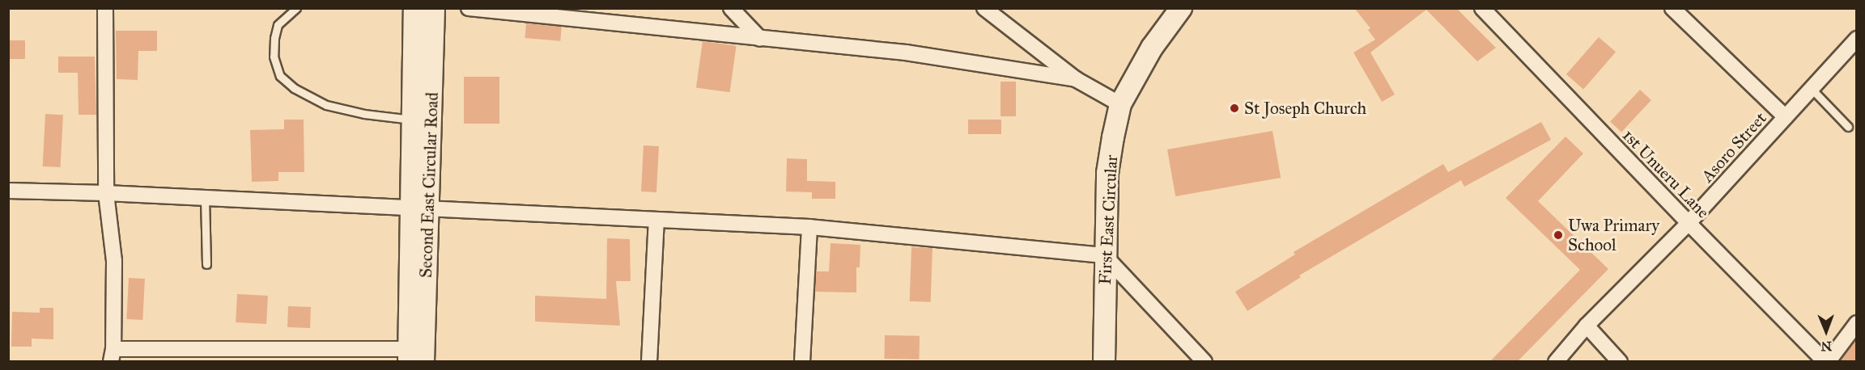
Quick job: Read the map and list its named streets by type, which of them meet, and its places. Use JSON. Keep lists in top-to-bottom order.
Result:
{
  "streets": {
    "main road": ["Second East Circular Road", "First East Circular"],
    "street": ["Asoro Street", "1st Unueru Lane"]
  },
  "crossings": [
    ["Asoro Street", "1st Unueru Lane"]
  ],
  "places": ["St Joseph Church", "Uwa Primary School"],
  "north": "bottom"
}
